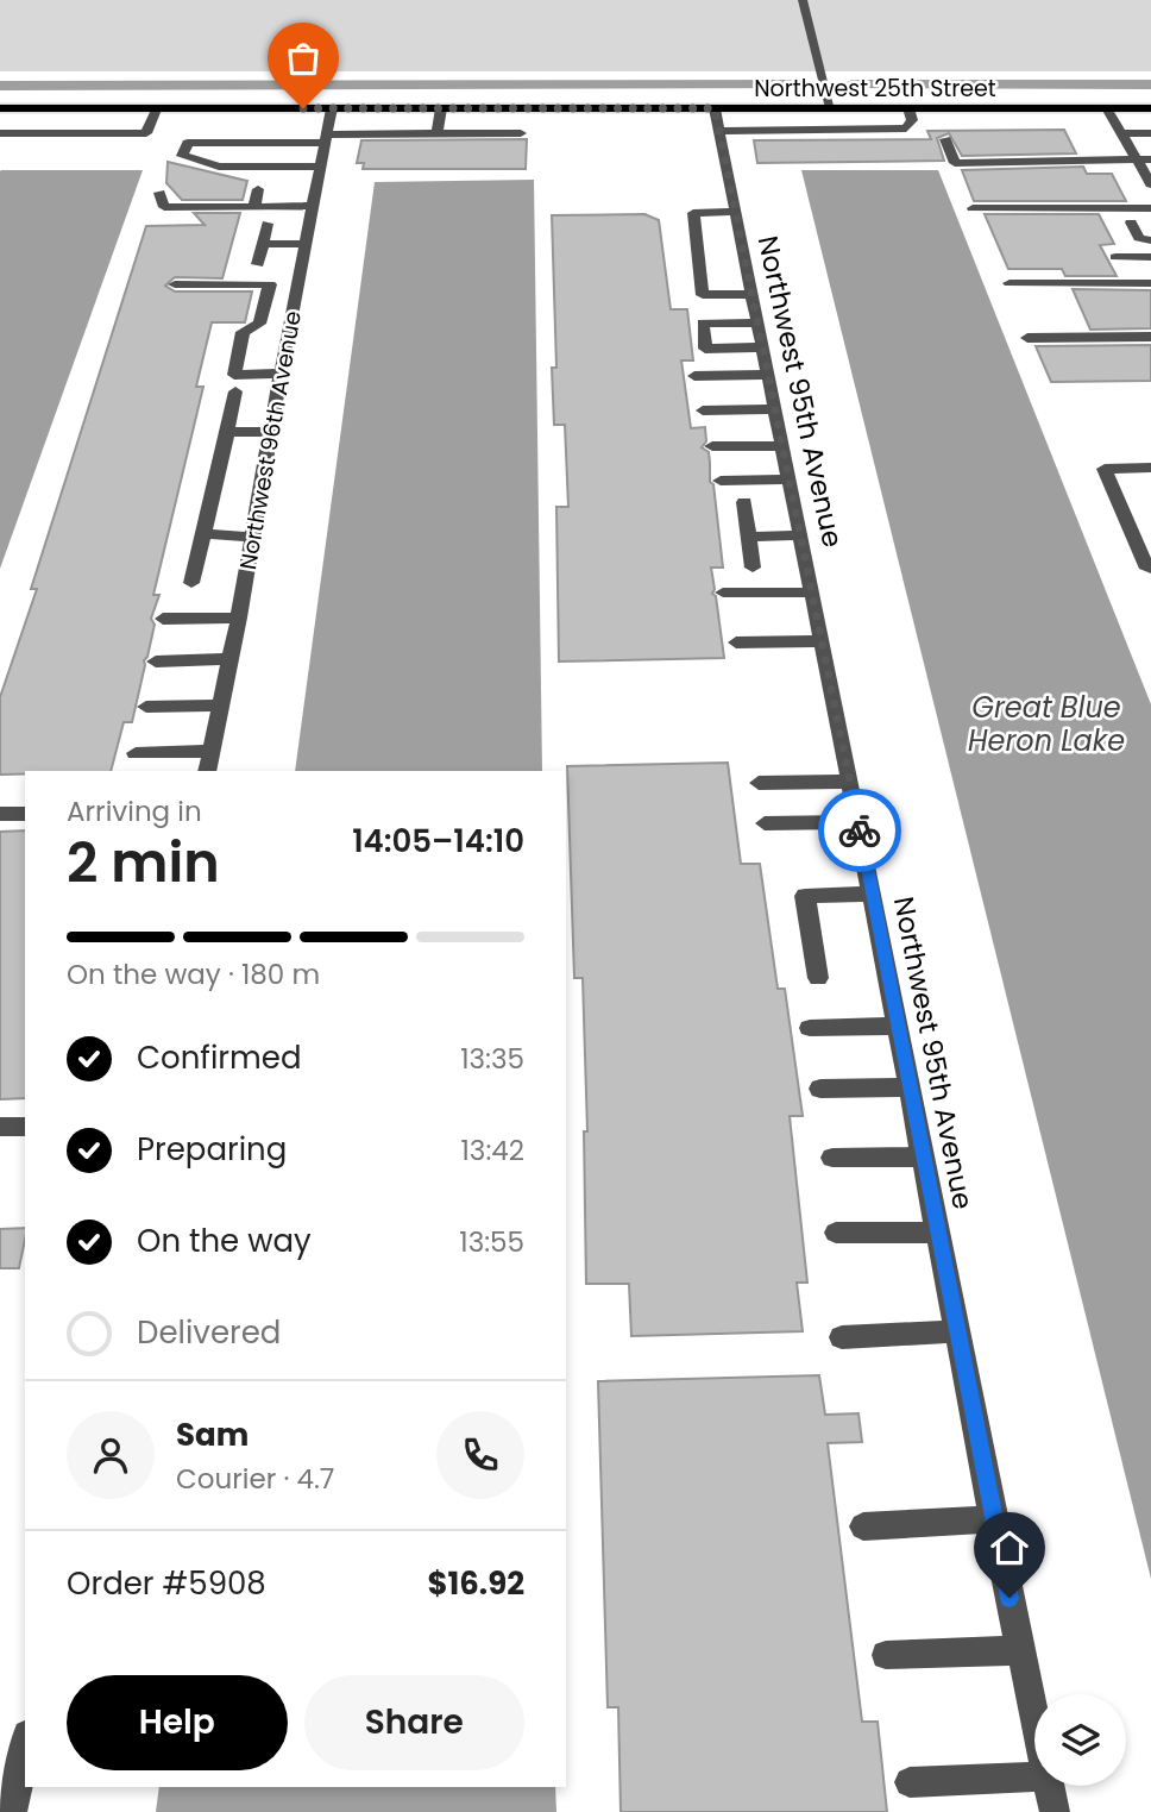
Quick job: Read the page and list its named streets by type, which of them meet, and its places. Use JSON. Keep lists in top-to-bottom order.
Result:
{
  "streets": {
    "main road": ["Northwest 25th Street"],
    "street": ["Northwest 95th Avenue", "Northwest 96th Avenue"]
  },
  "crossings": [
    ["Northwest 25th Street", "Northwest 95th Avenue"],
    ["Northwest 25th Street", "Northwest 96th Avenue"]
  ],
  "water": ["Great Blue Heron Lake"],
  "page": {
    "heading": ["2 min", "Arriving in", "14:05–14:10"],
    "panel": [
      "Sam",
      "Courier · 4.7",
      "Order #5908",
      "$16.92"
    ],
    "bar": "On the way · 180 m",
    "list": [
      ["Confirmed", "13:35"],
      ["Preparing", "13:42"],
      ["On the way", "13:55"],
      "Delivered"
    ],
    "buttons": ["Help", "Share"]
  }
}
